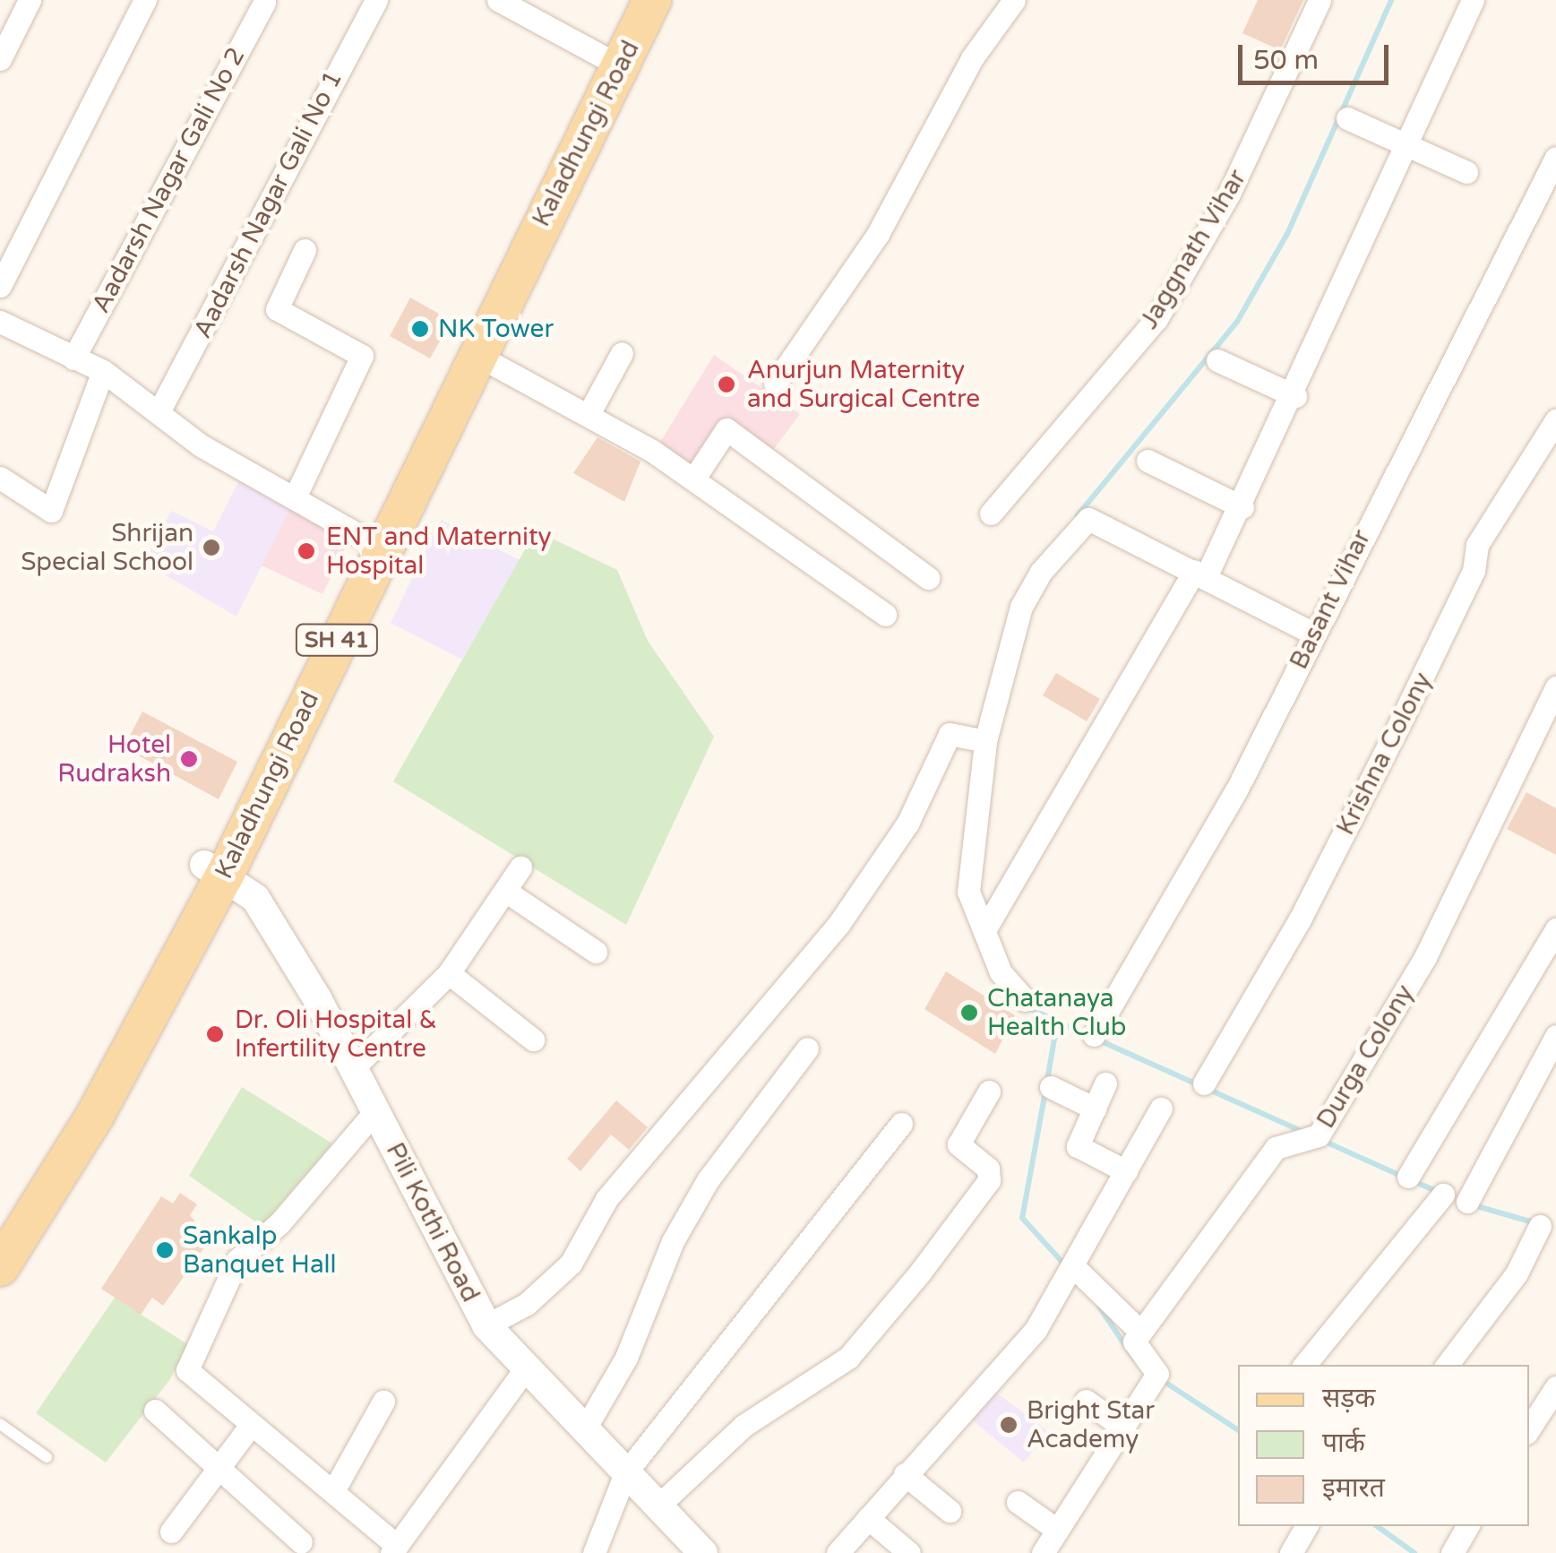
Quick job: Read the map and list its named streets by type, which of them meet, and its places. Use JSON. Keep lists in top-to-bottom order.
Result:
{
  "streets": {
    "main road": ["Kaladhungi Road", "SH 41"],
    "street": [
      "Aadarsh Nagar Gali No 2",
      "Aadarsh Nagar Gali No 1",
      "Jaggnath Vihar",
      "Basant Vihar",
      "Krishna Colony",
      "Durga Colony",
      "Pili Kothi Road"
    ]
  },
  "crossings": [
    ["Kaladhungi Road", "Pili Kothi Road"]
  ],
  "places": [
    "NK Tower",
    "Anurjun Maternity and Surgical Centre",
    "Shrijan Special School",
    "ENT and Maternity Hospital",
    "Hotel Rudraksh",
    "Chatanaya Health Club",
    "Dr. Oli Hospital & Infertility Centre",
    "Sankalp Banquet Hall",
    "Bright Star Academy"
  ],
  "legend": ["सड़क", "पार्क", "इमारत"],
  "scale_bar": "50 m"
}
